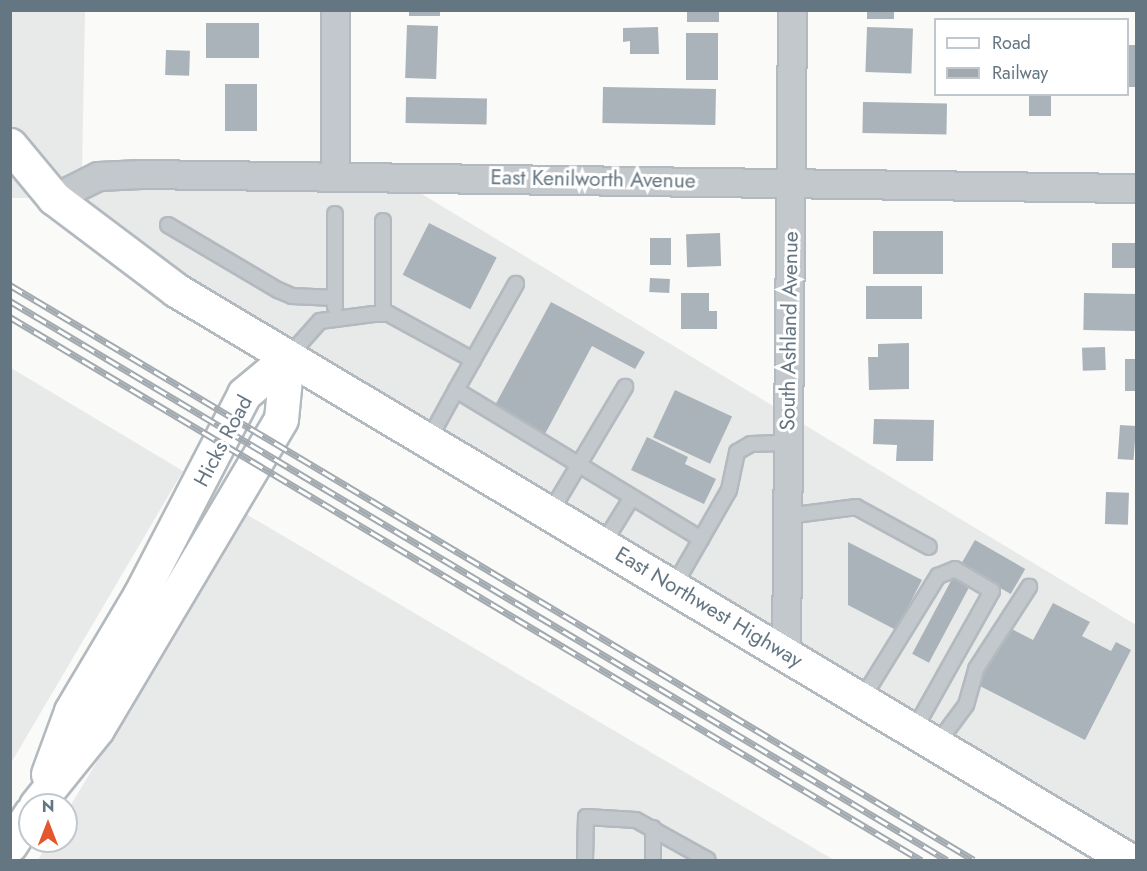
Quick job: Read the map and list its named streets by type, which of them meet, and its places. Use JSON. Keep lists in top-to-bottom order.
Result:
{
  "streets": {
    "main road": ["Hicks Road", "East Northwest Highway"],
    "street": ["East Kenilworth Avenue", "South Ashland Avenue"]
  },
  "crossings": [
    ["East Kenilworth Avenue", "South Ashland Avenue"],
    ["East Kenilworth Avenue", "East Northwest Highway"],
    ["South Ashland Avenue", "East Northwest Highway"],
    ["Hicks Road", "East Northwest Highway"]
  ],
  "legend": ["Road", "Railway"],
  "north": "top"
}
